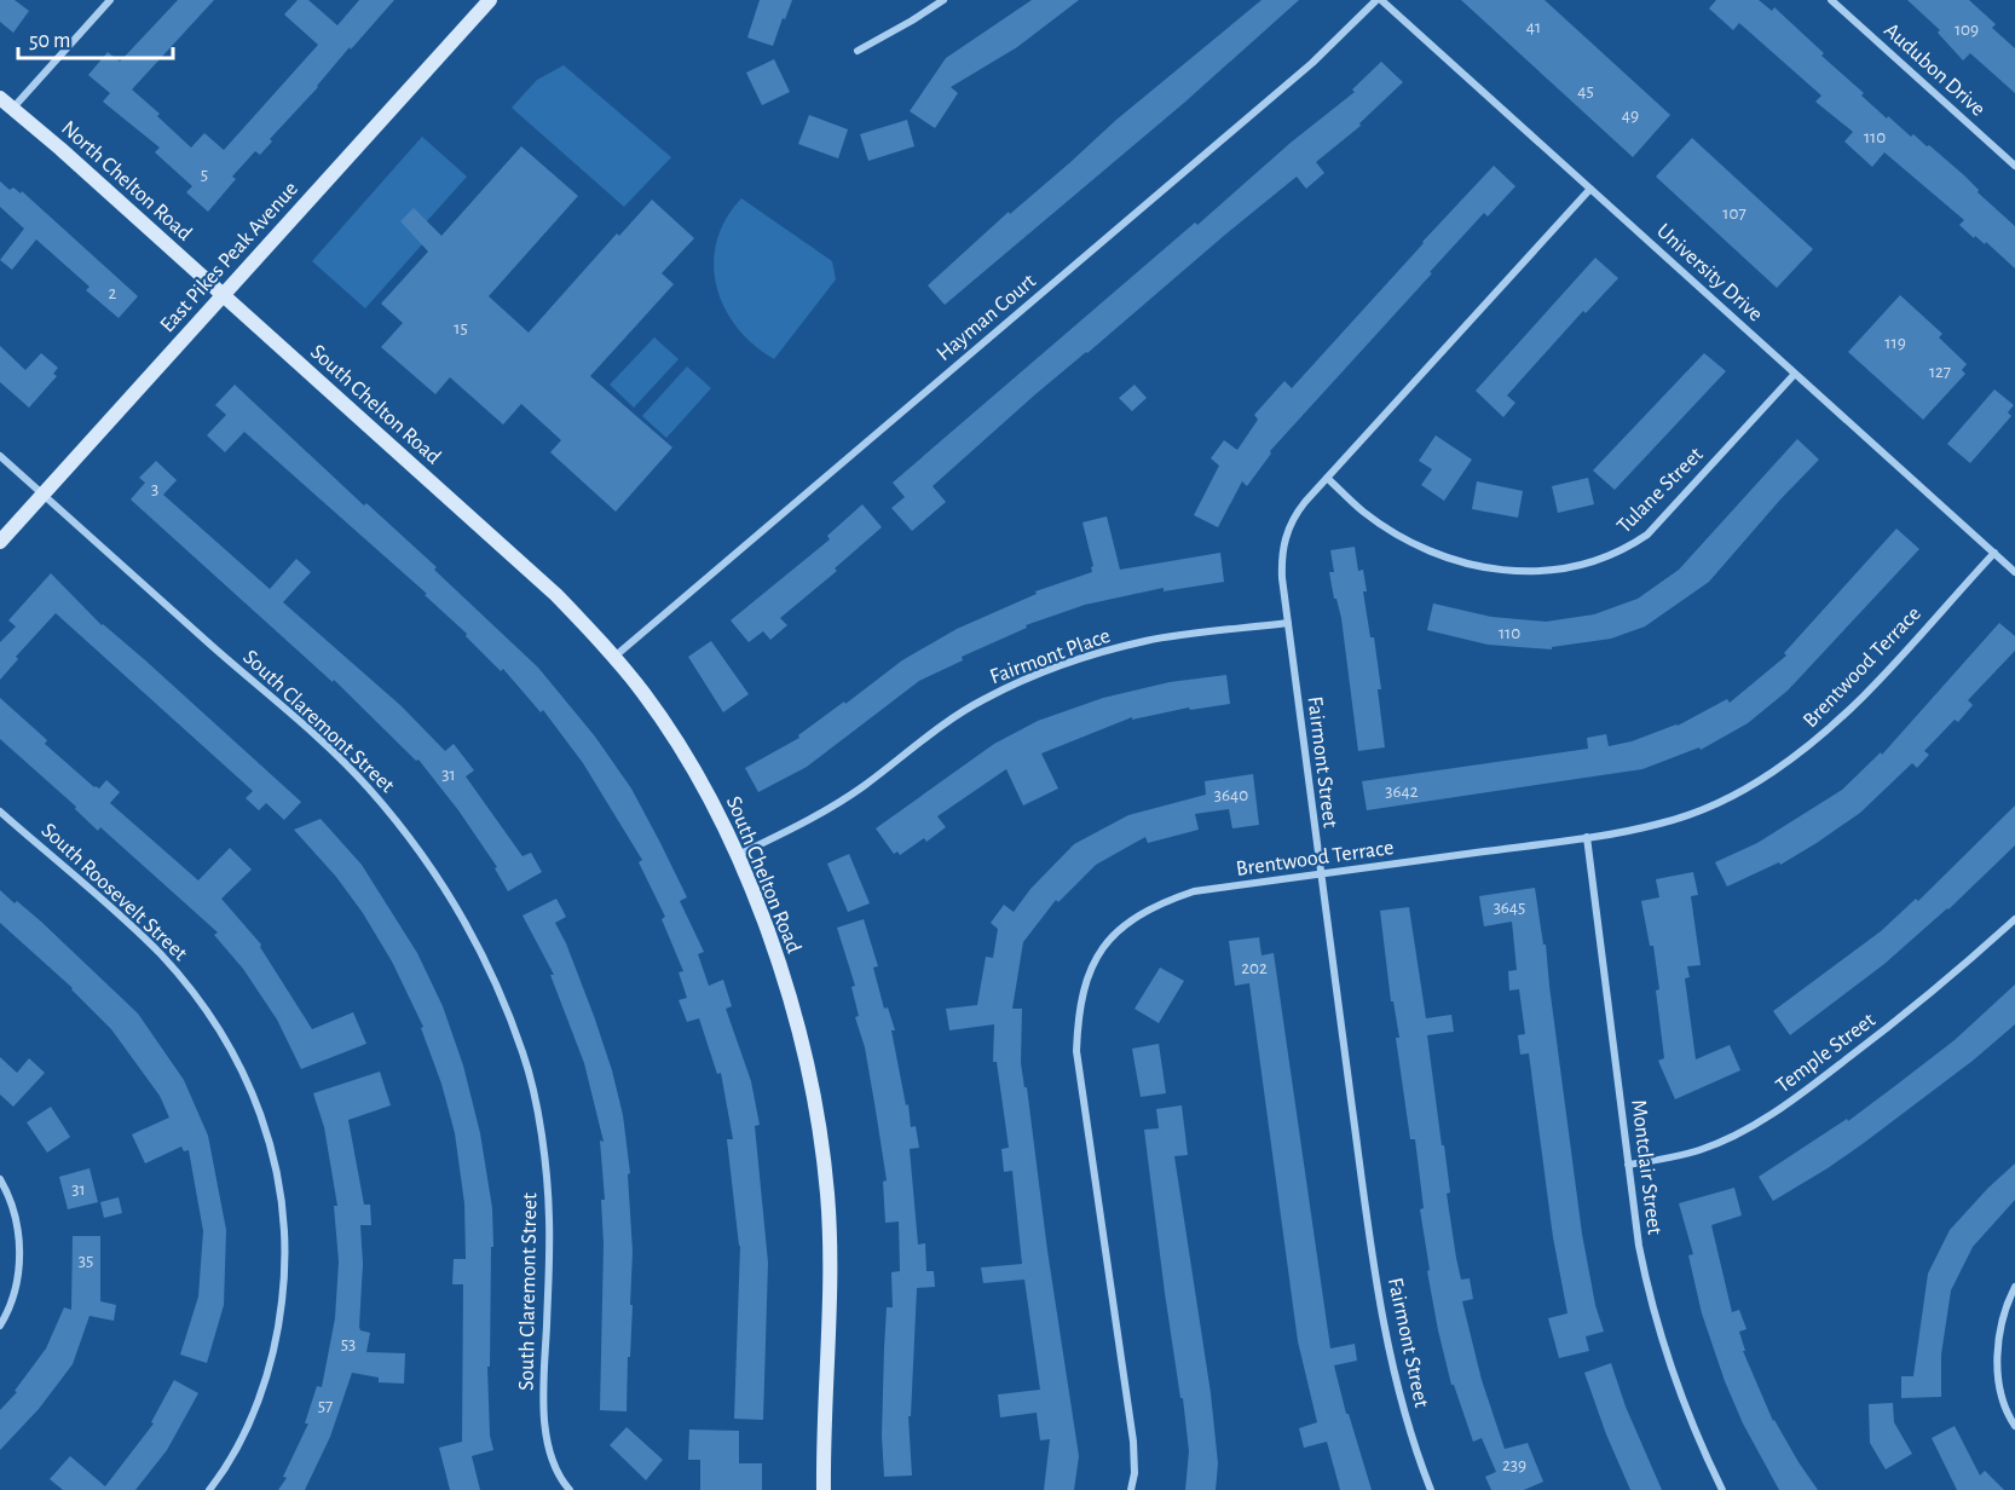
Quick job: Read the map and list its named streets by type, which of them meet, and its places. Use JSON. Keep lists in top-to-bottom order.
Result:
{
  "streets": {
    "main road": ["North Chelton Road", "East Pikes Peak Avenue", "South Chelton Road"],
    "street": [
      "Audubon Drive",
      "University Drive",
      "Hayman Court",
      "Tulane Street",
      "Fairmont Place",
      "Brentwood Terrace",
      "South Claremont Street",
      "Fairmont Street",
      "South Roosevelt Street",
      "Temple Street",
      "Montclair Street"
    ]
  },
  "crossings": [
    ["North Chelton Road", "East Pikes Peak Avenue"],
    ["North Chelton Road", "South Chelton Road"],
    ["East Pikes Peak Avenue", "South Chelton Road"],
    ["East Pikes Peak Avenue", "South Claremont Street"],
    ["University Drive", "Hayman Court"],
    ["University Drive", "Tulane Street"],
    ["University Drive", "Brentwood Terrace"],
    ["University Drive", "Fairmont Street"],
    ["Hayman Court", "South Chelton Road"],
    ["South Chelton Road", "Fairmont Place"],
    ["Tulane Street", "Fairmont Street"],
    ["Fairmont Place", "Fairmont Street"],
    ["Brentwood Terrace", "Fairmont Street"],
    ["Brentwood Terrace", "Montclair Street"],
    ["Temple Street", "Montclair Street"]
  ],
  "house_numbers": [
    "41",
    "109",
    "45",
    "49",
    "110",
    "5",
    "107",
    "2",
    "15",
    "119",
    "127",
    "3",
    "110",
    "31",
    "3642",
    "3640",
    "3645",
    "202",
    "31",
    "35",
    "53",
    "57",
    "239"
  ],
  "scale_bar": "50 m"
}
